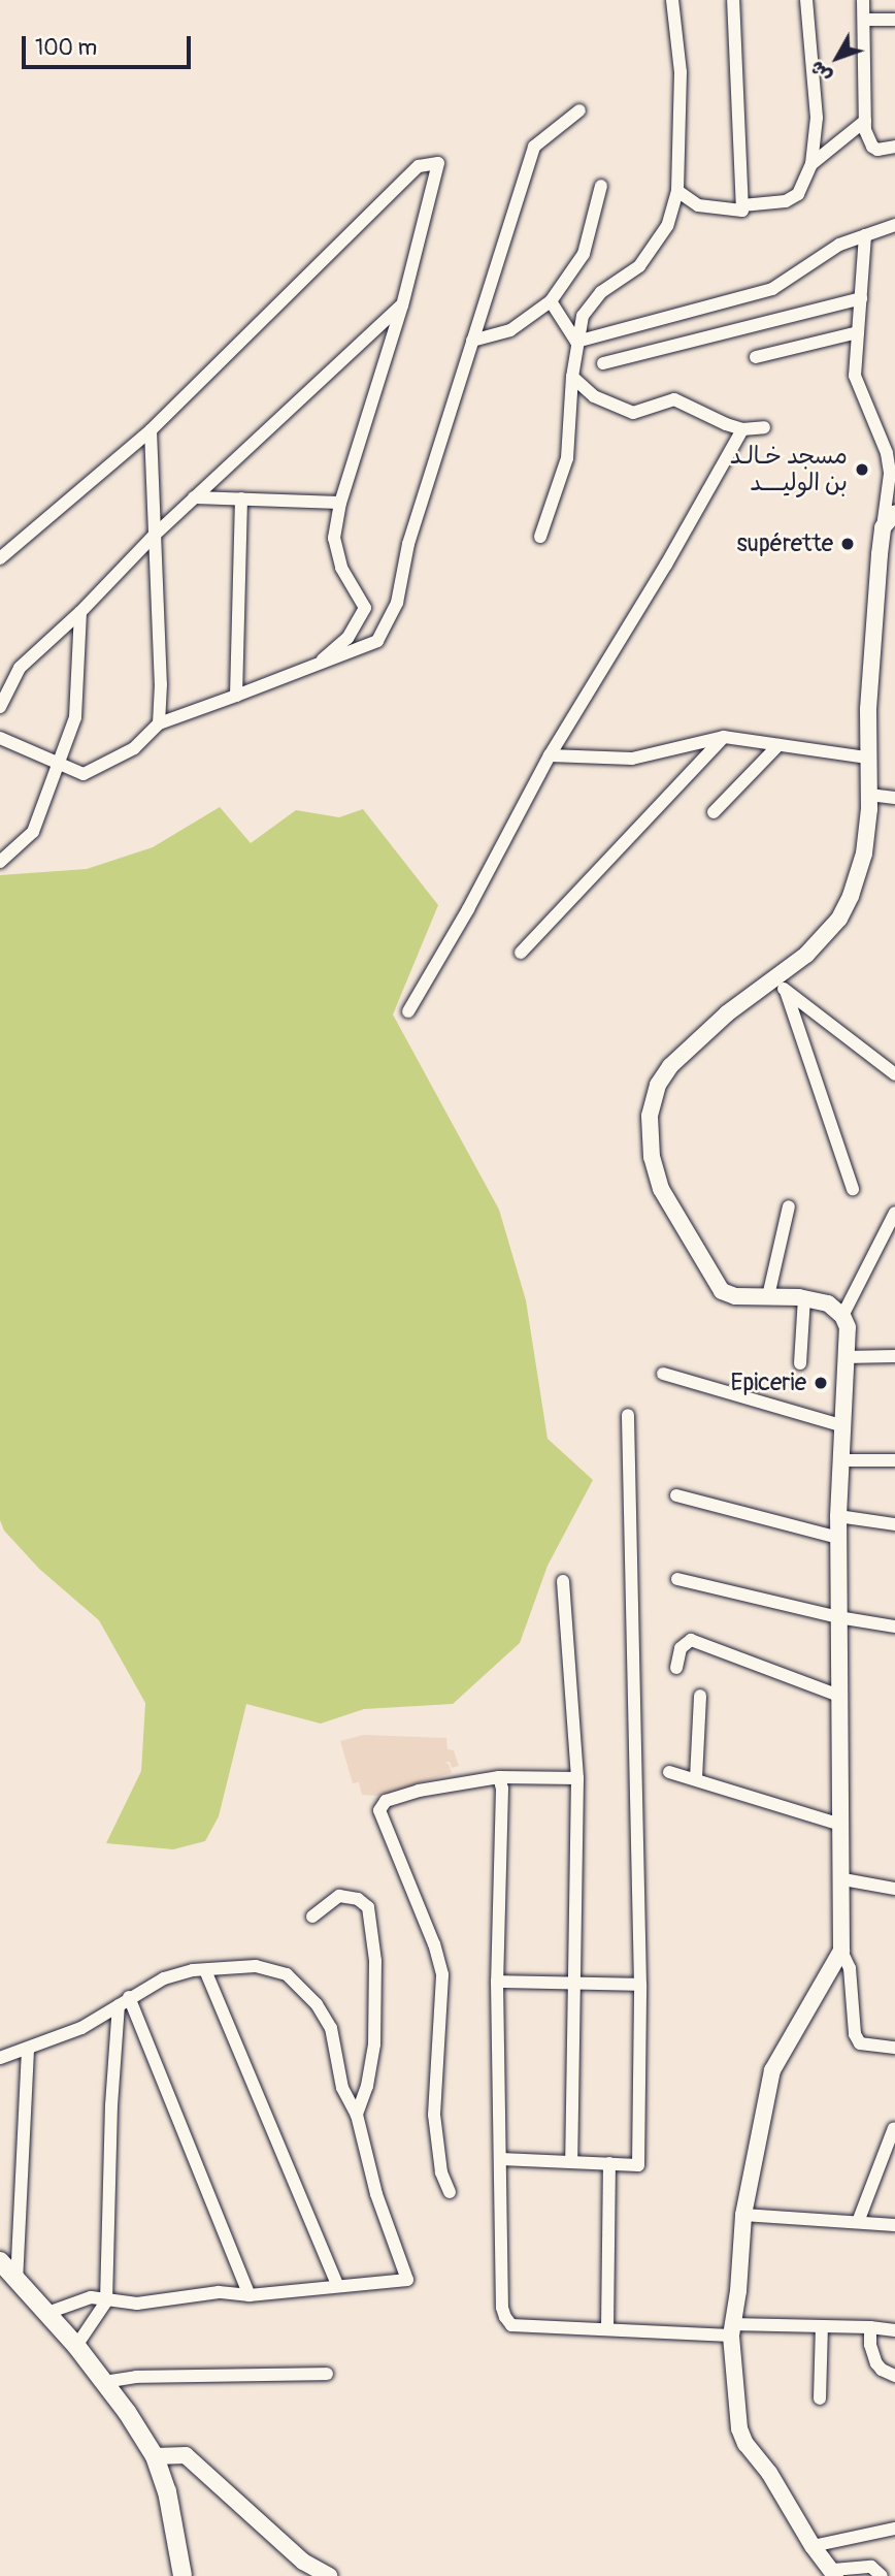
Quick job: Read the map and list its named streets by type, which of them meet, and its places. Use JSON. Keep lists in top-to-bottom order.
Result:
{
  "places": ["مسجد خـالـد بن الوليــــد", "supérette", "Epicerie"],
  "scale_bar": "100 m",
  "north": "bottom left"
}
